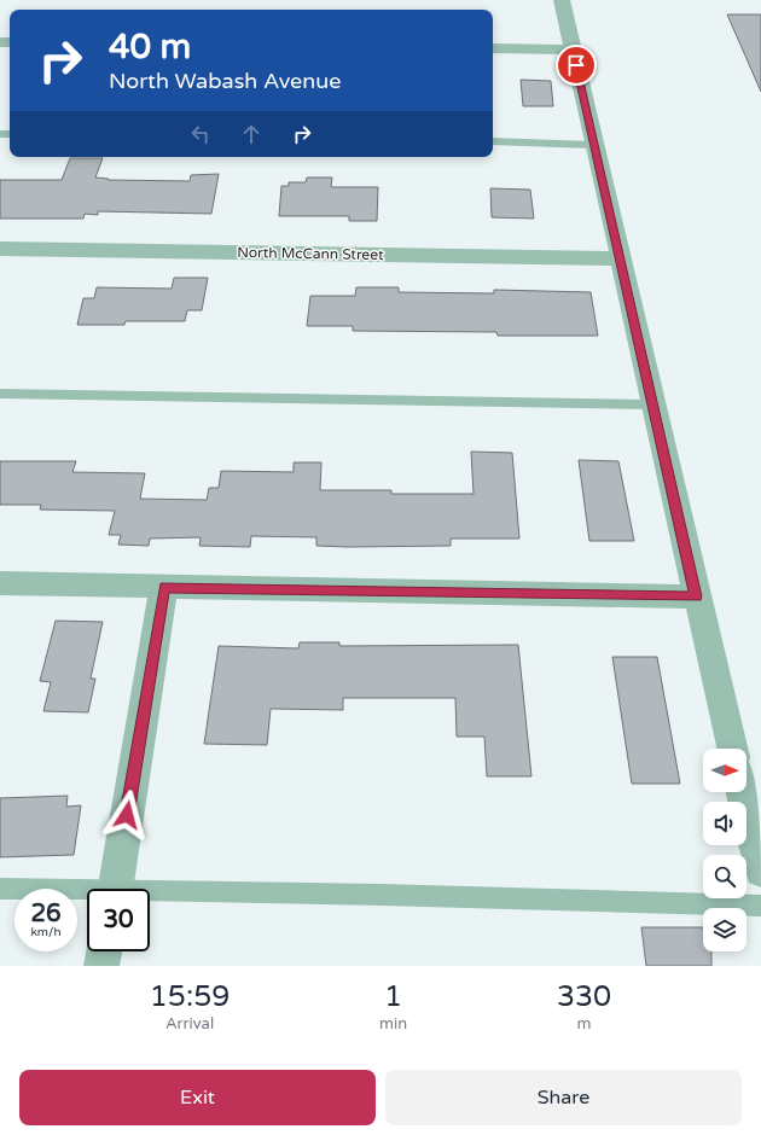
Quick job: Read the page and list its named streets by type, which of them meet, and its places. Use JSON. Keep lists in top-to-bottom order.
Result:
{
  "streets": {
    "street": ["North McCann Street"]
  },
  "north": "right",
  "page": {
    "turn": ["40 m", "North Wabash Avenue"],
    "speed": "26 km/h",
    "limit": "30",
    "eta": [
      "15:59",
      "Arrival",
      "1",
      "min",
      "330",
      "m"
    ],
    "buttons": ["Exit", "Share"]
  }
}
